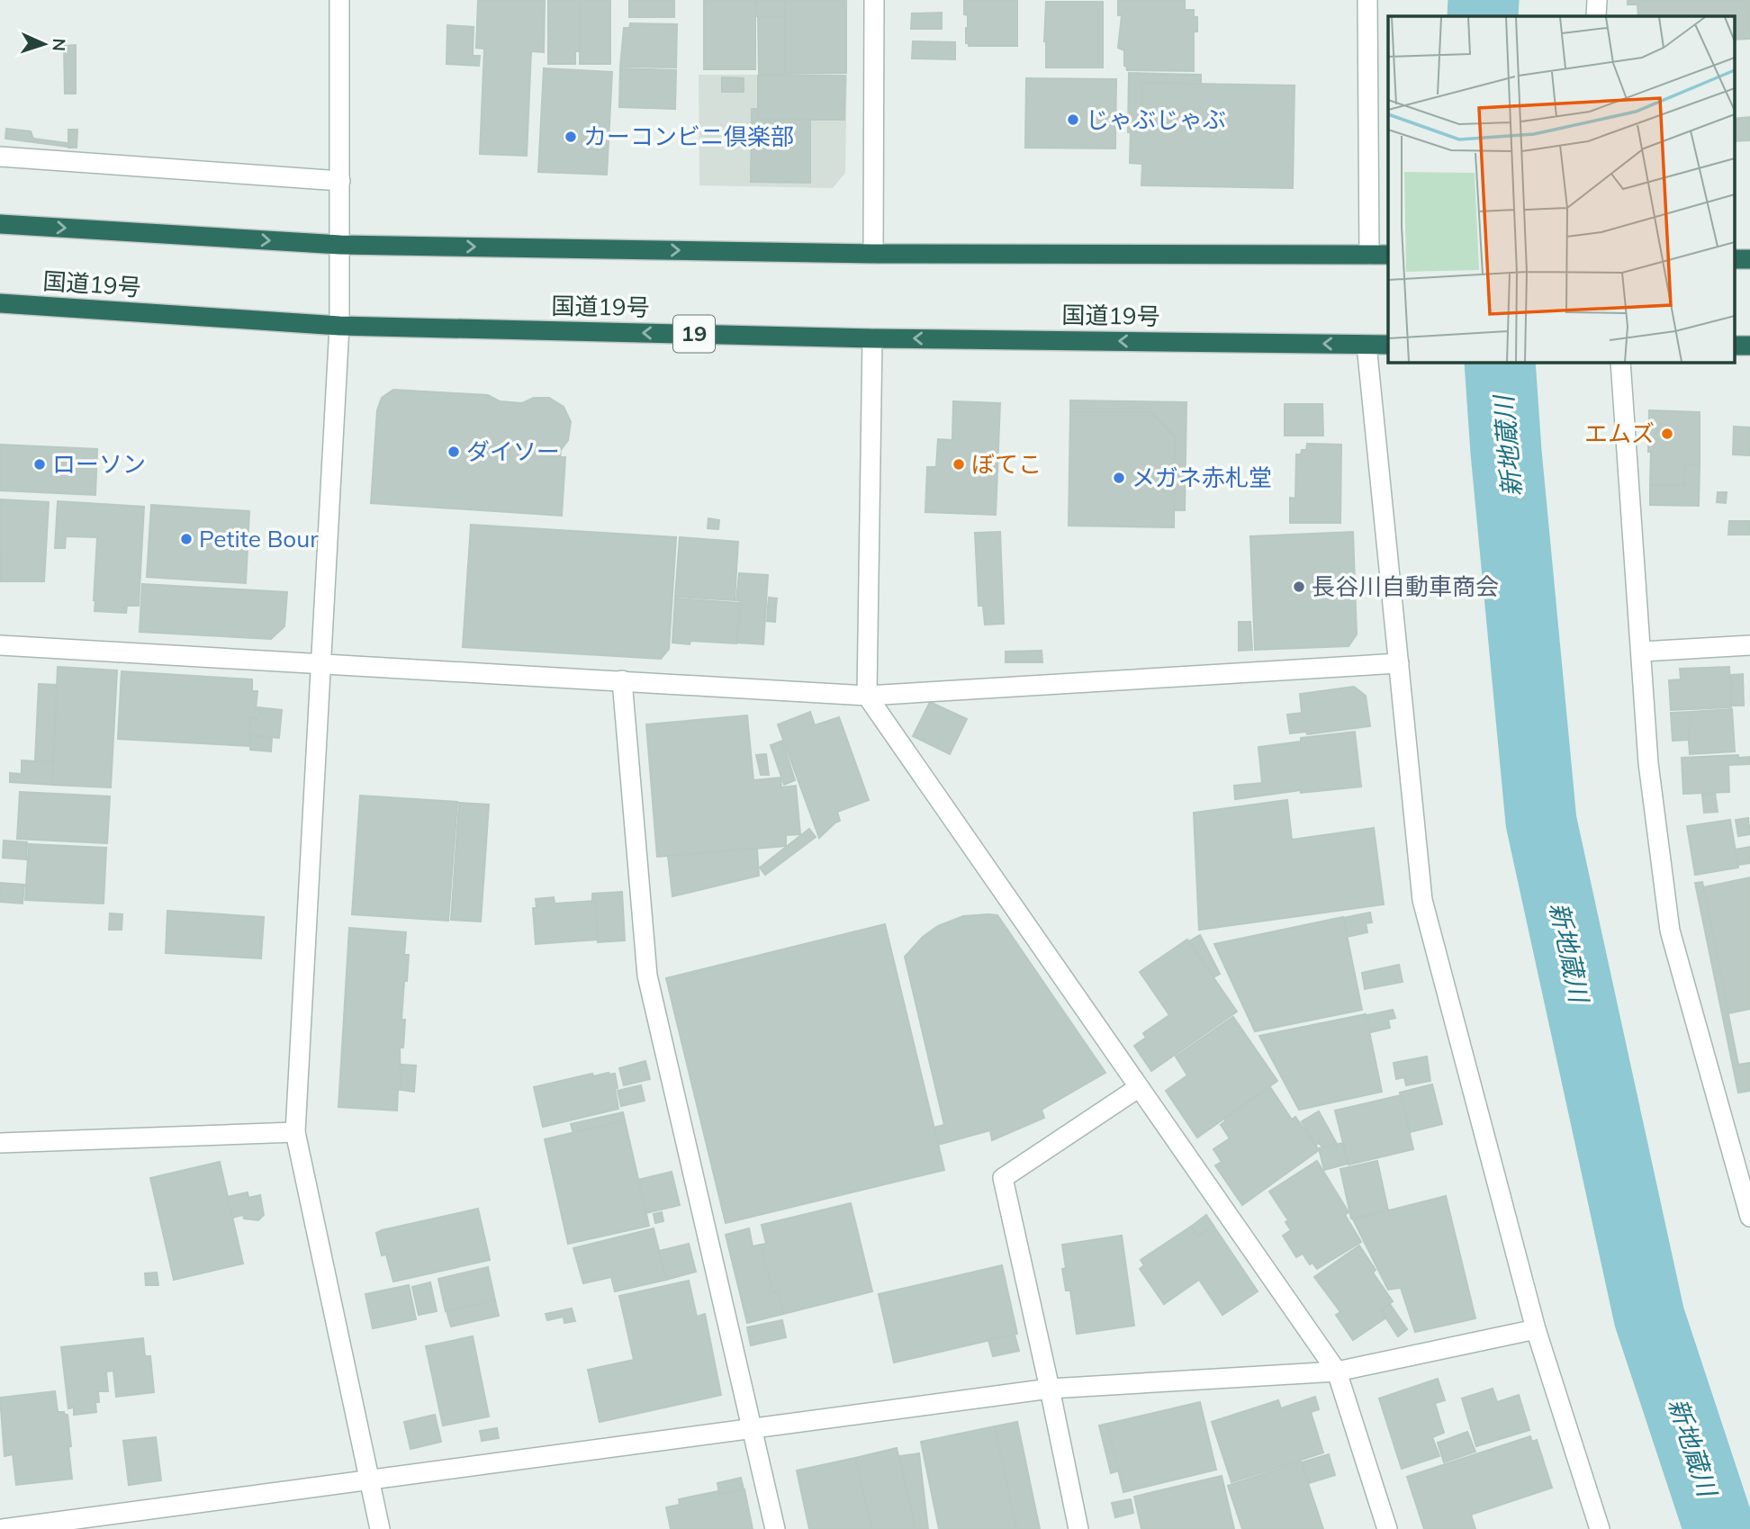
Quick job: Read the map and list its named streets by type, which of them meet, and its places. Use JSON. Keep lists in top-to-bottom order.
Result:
{
  "streets": {
    "highway": ["国道19号", "19"]
  },
  "water": ["新地蔵川"],
  "places": [
    "じゃぶじゃぶ",
    "カーコンビニ倶楽部",
    "エムズ",
    "ダイソー",
    "ローソン",
    "ぼてこ",
    "メガネ赤札堂",
    "Petite Bour",
    "長谷川自動車商会"
  ],
  "north": "right"
}
